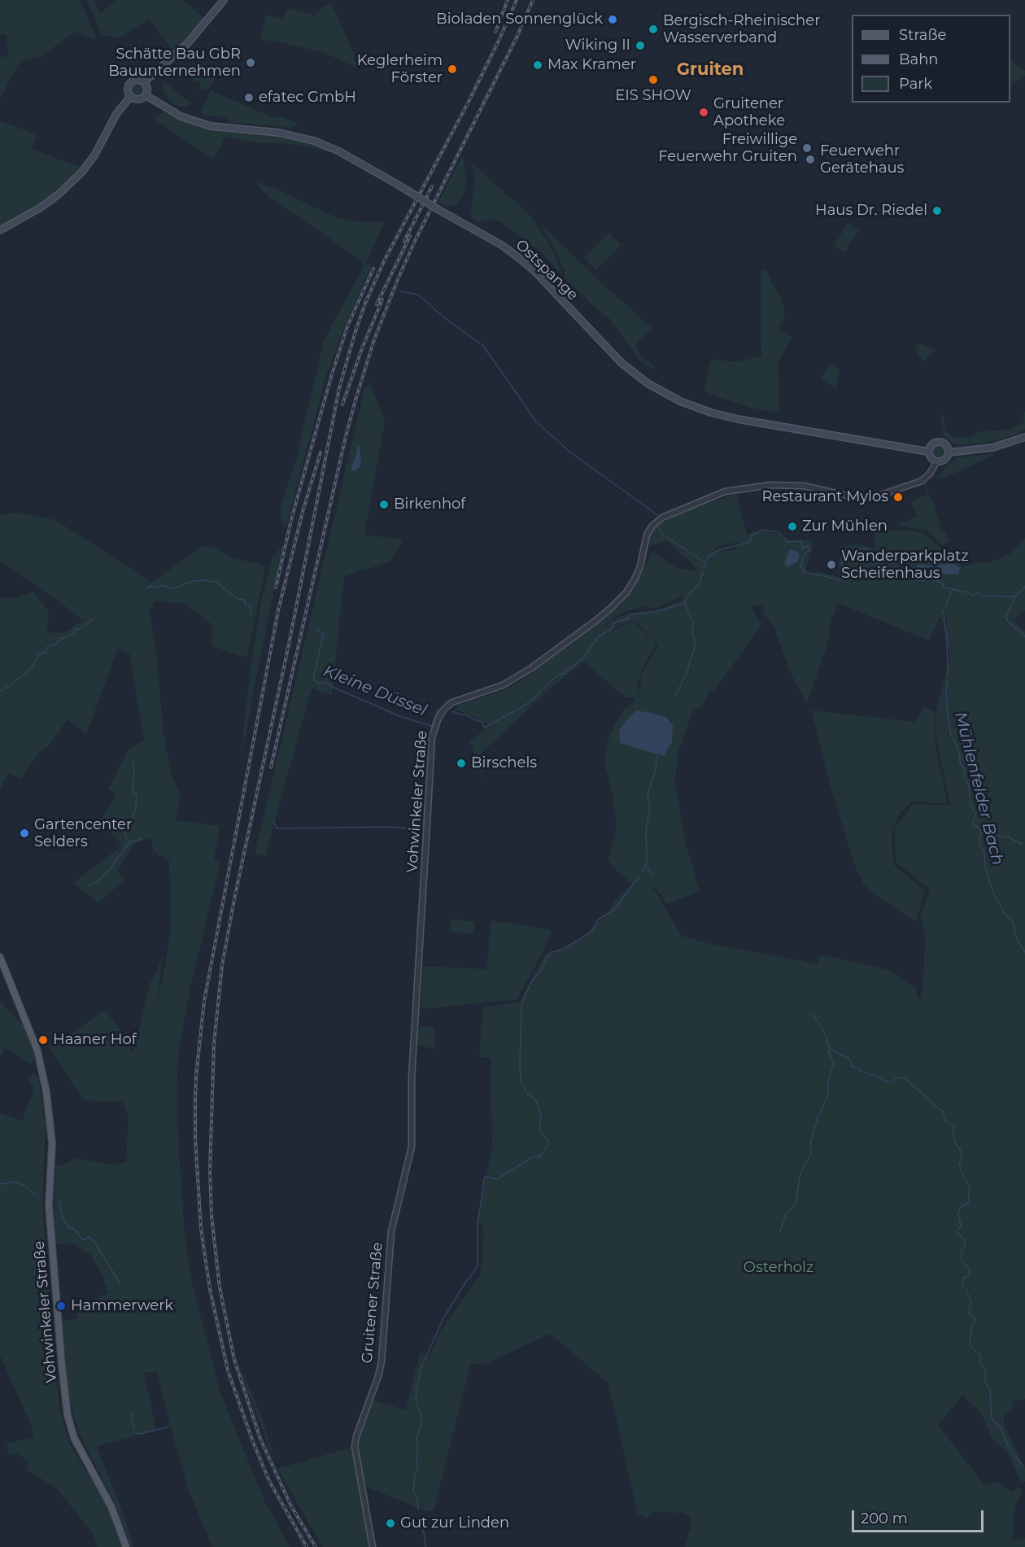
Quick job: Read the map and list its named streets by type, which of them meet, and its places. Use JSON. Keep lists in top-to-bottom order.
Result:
{
  "streets": {
    "main road": ["Ostspange", "Vohwinkeler Straße"],
    "street": ["Gruitener Straße"]
  },
  "crossings": [
    ["Ostspange", "Vohwinkeler Straße"],
    ["Vohwinkeler Straße", "Gruitener Straße"]
  ],
  "districts": ["Gruiten"],
  "water": ["Kleine Düssel", "Mühlenfelder Bach"],
  "parks": ["Osterholz"],
  "places": [
    "Bioladen Sonnenglück",
    "Bergisch-Rheinischer Wasserverband",
    "Wiking II",
    "Schätte Bau GbR Bauunternehmen",
    "Max Kramer",
    "Keglerheim Förster",
    "EIS SHOW",
    "efatec GmbH",
    "Gruitener Apotheke",
    "Freiwillige Feuerwehr Gruiten",
    "Feuerwehr Gerätehaus",
    "Haus Dr. Riedel",
    "Restaurant Mylos",
    "Birkenhof",
    "Zur Mühlen",
    "Wanderparkplatz Scheifenhaus",
    "Birschels",
    "Gartencenter Selders",
    "Haaner Hof",
    "Hammerwerk",
    "Gut zur Linden"
  ],
  "legend": ["Straße", "Bahn", "Park"],
  "scale_bar": "200 m"
}
